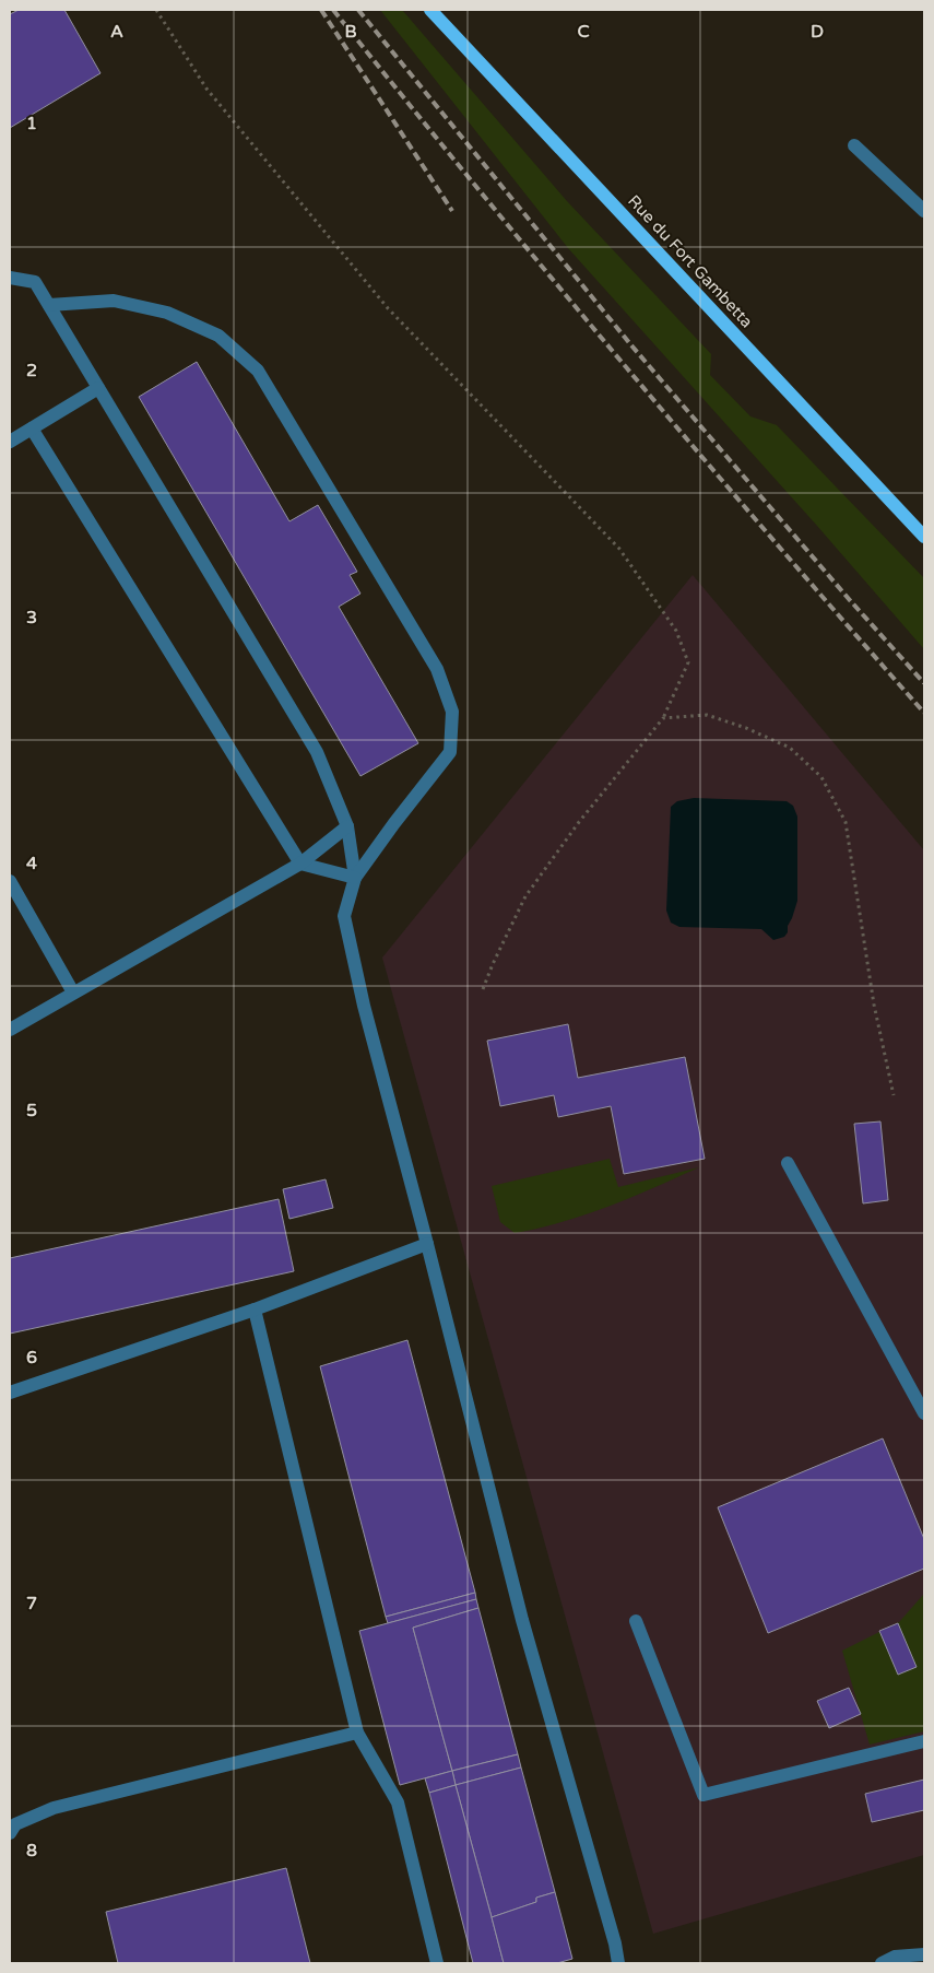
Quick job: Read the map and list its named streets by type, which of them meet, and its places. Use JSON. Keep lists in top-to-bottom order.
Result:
{
  "streets": {
    "main road": ["Rue du Fort Gambetta"]
  },
  "grid": {
    "columns": [
      "A",
      "B",
      "C",
      "D"
    ],
    "rows": [
      "1",
      "2",
      "3",
      "4",
      "5",
      "6",
      "7",
      "8"
    ]
  }
}
